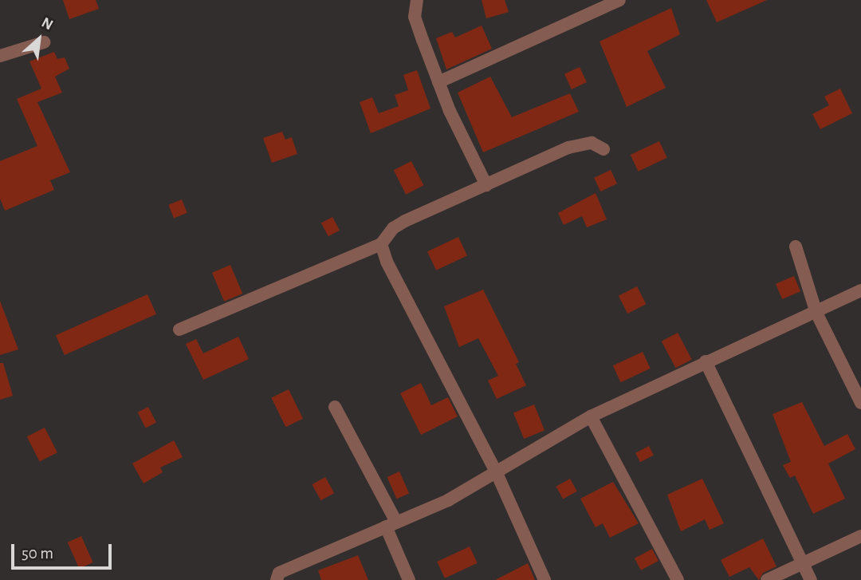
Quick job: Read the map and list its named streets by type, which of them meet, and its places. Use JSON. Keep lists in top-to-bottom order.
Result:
{
  "scale_bar": "50 m",
  "north": "top right"
}
